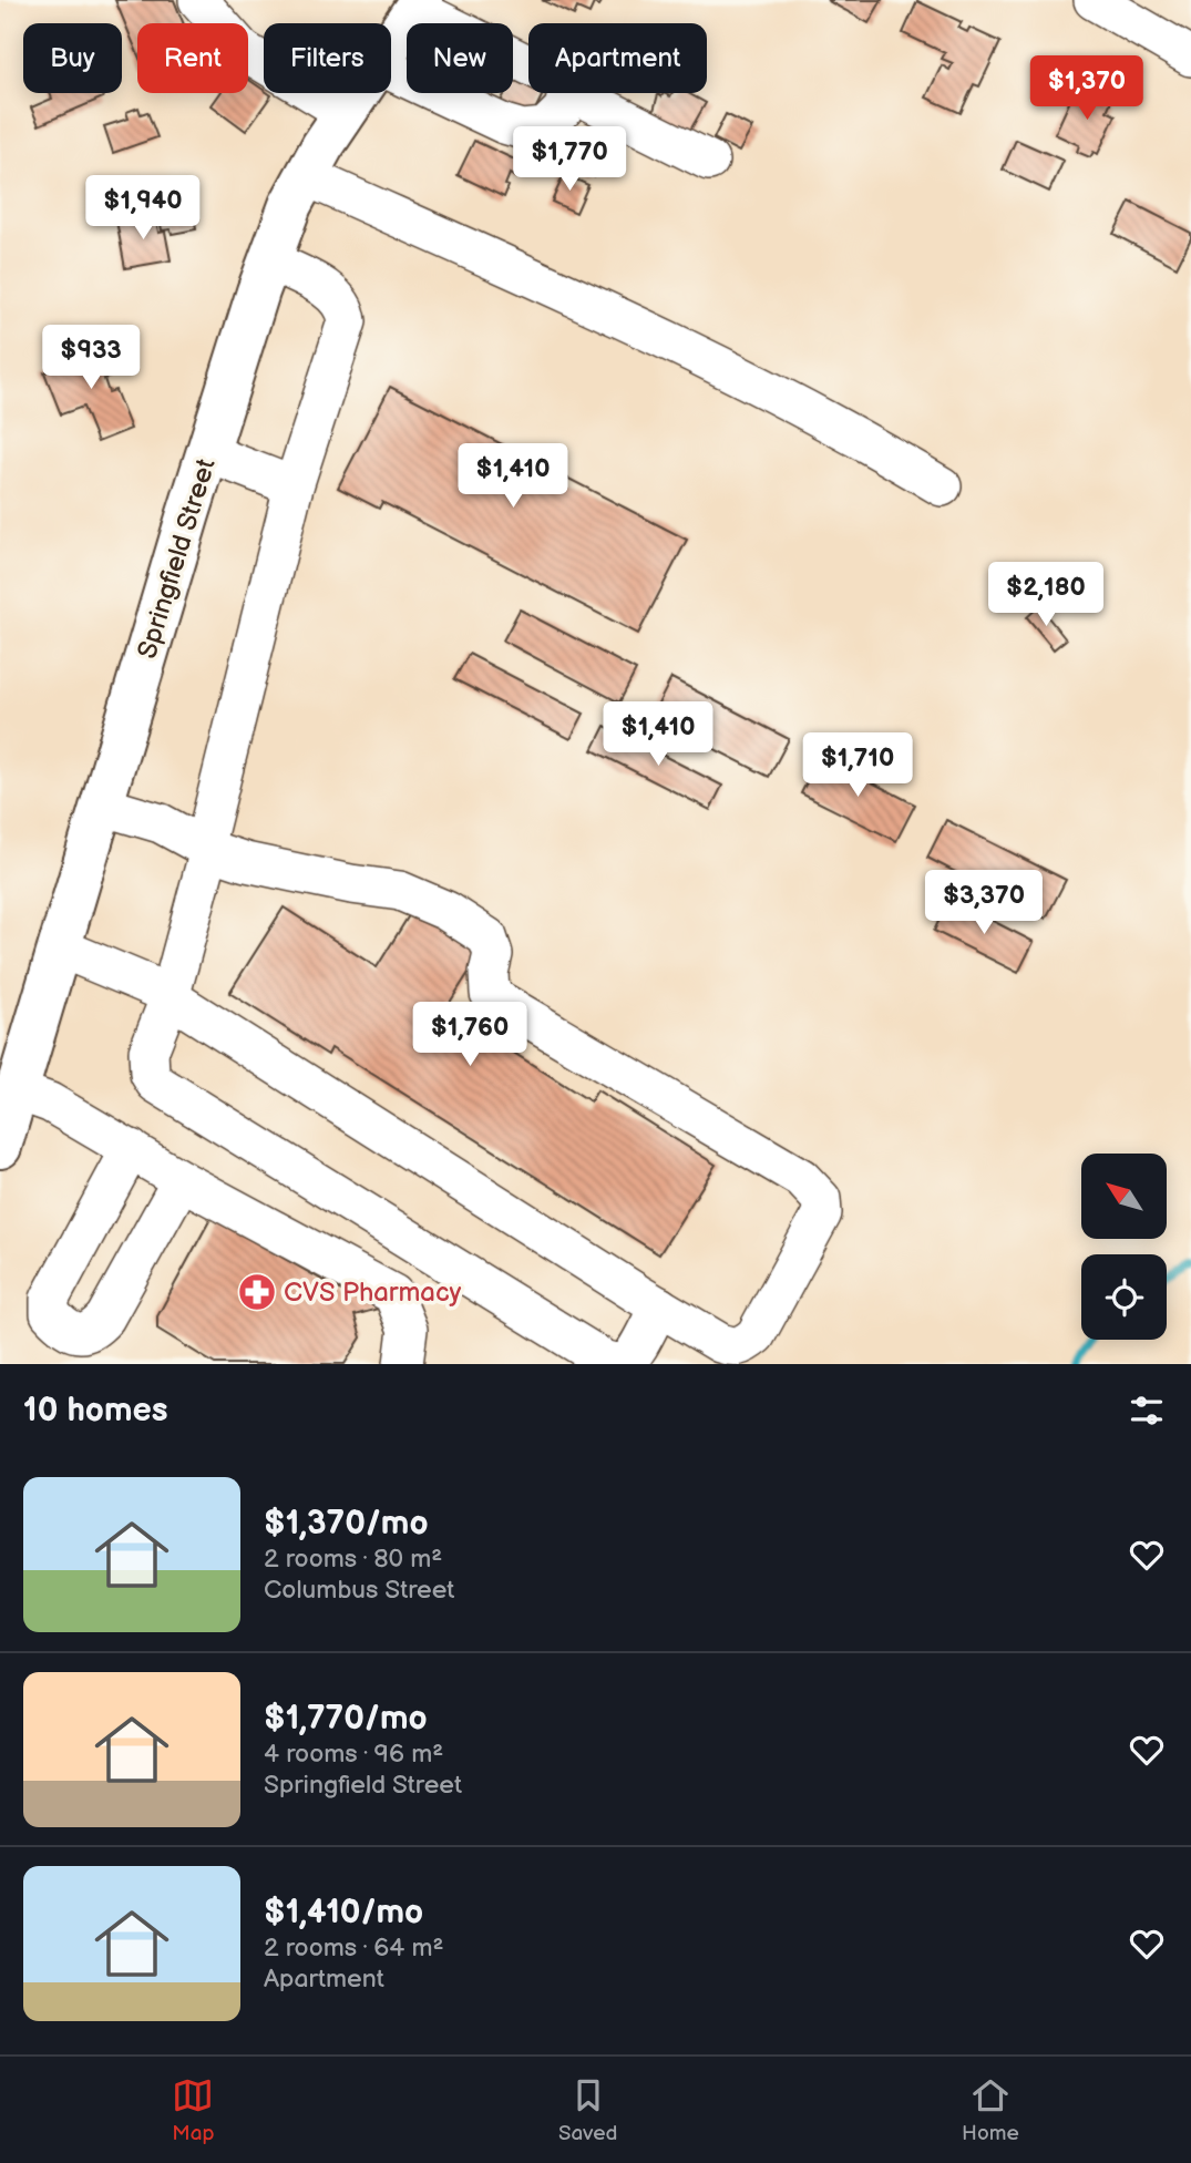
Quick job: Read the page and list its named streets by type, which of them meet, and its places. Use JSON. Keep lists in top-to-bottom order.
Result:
{
  "streets": {
    "main road": ["Springfield Street"]
  },
  "places": {
    "pharmacy": ["CVS Pharmacy"]
  },
  "north": "top left",
  "page": {
    "chip": [
      "Buy",
      "Rent",
      "Filters",
      "New",
      "Apartment"
    ],
    "price": [
      "$1,370",
      "$1,770",
      "$1,940",
      "$933",
      "$1,410",
      "$2,180",
      "$1,410",
      "$1,710",
      "$3,370",
      "$1,760"
    ],
    "heading": "10 homes",
    "list": [
      {
        "name": "$1,370/mo",
        "note": "2 rooms · 80 m² · Columbus Street"
      },
      {
        "name": "$1,770/mo",
        "note": "4 rooms · 96 m² · Springfield Street"
      },
      {
        "name": "$1,410/mo",
        "note": "2 rooms · 64 m² · Apartment"
      }
    ],
    "tabs": ["Map", "Saved", "Home"]
  }
}
